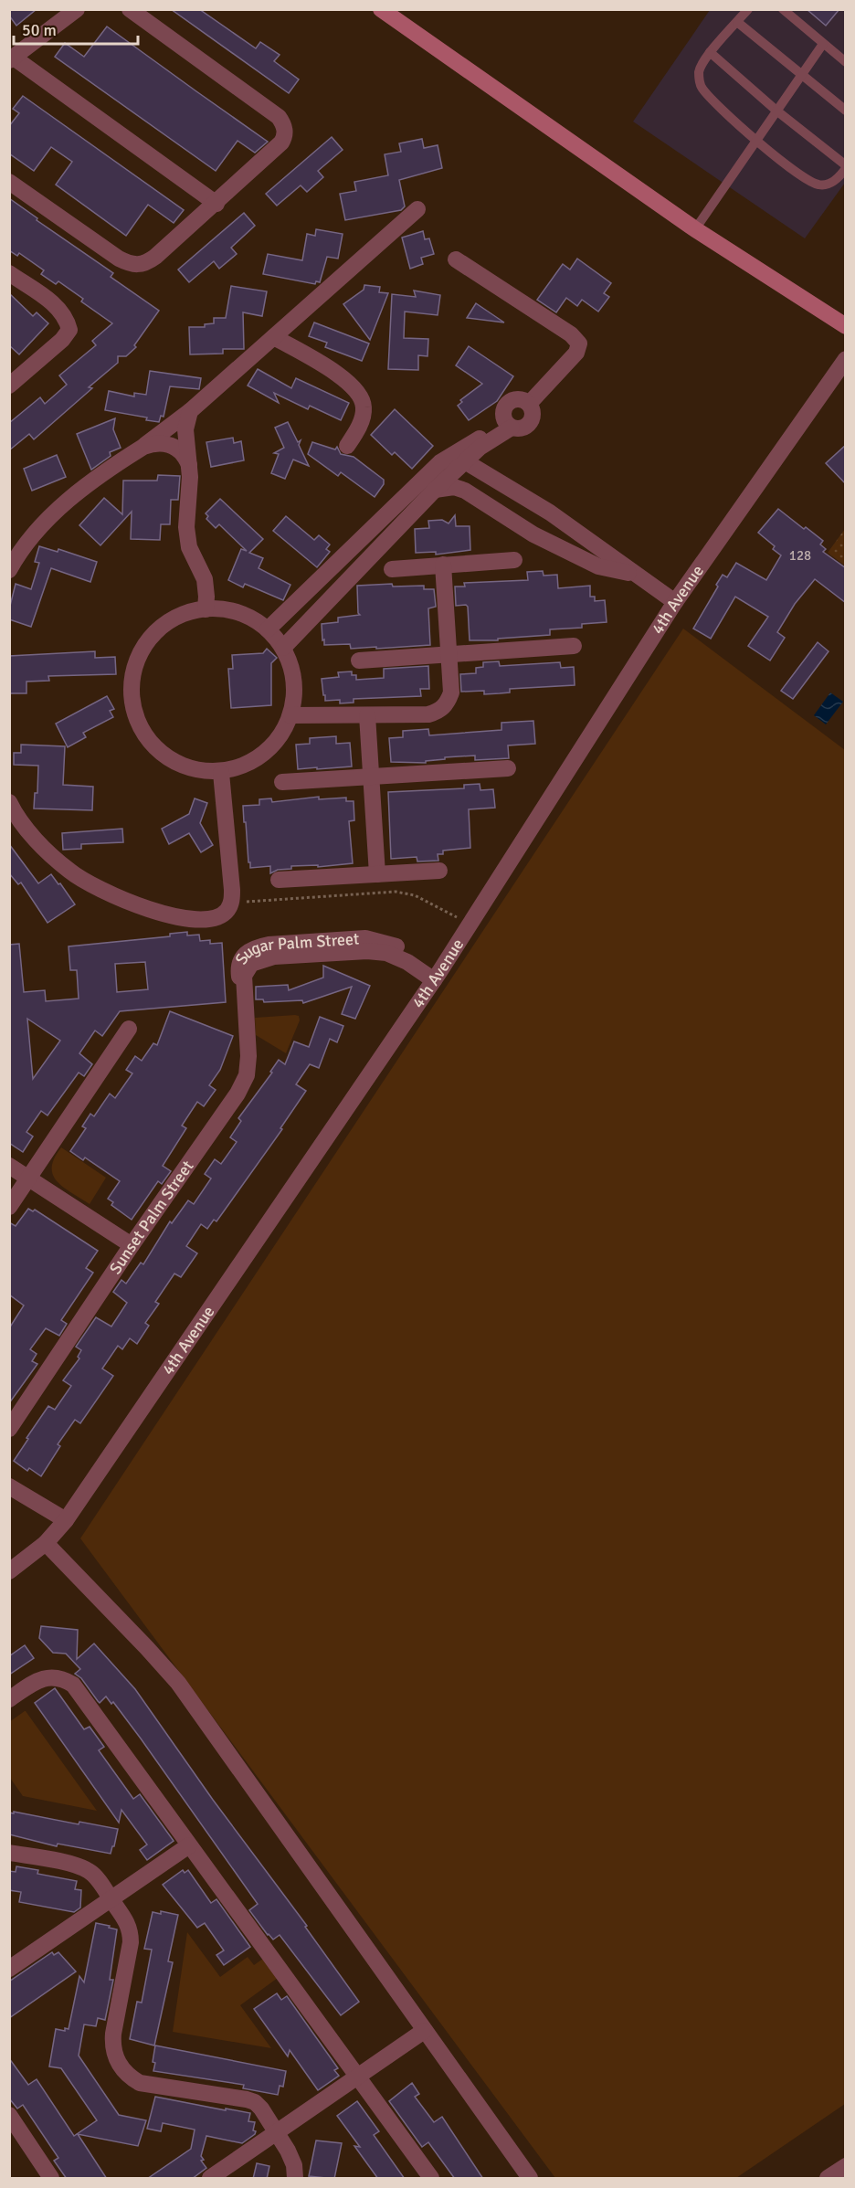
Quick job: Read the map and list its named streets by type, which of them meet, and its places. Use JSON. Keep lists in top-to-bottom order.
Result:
{
  "streets": {
    "street": ["4th Avenue", "Sugar Palm Street", "Sunset Palm Street"]
  },
  "crossings": [
    ["4th Avenue", "Sugar Palm Street"],
    ["Sugar Palm Street", "Sunset Palm Street"]
  ],
  "house_numbers": ["128"],
  "scale_bar": "50 m"
}
